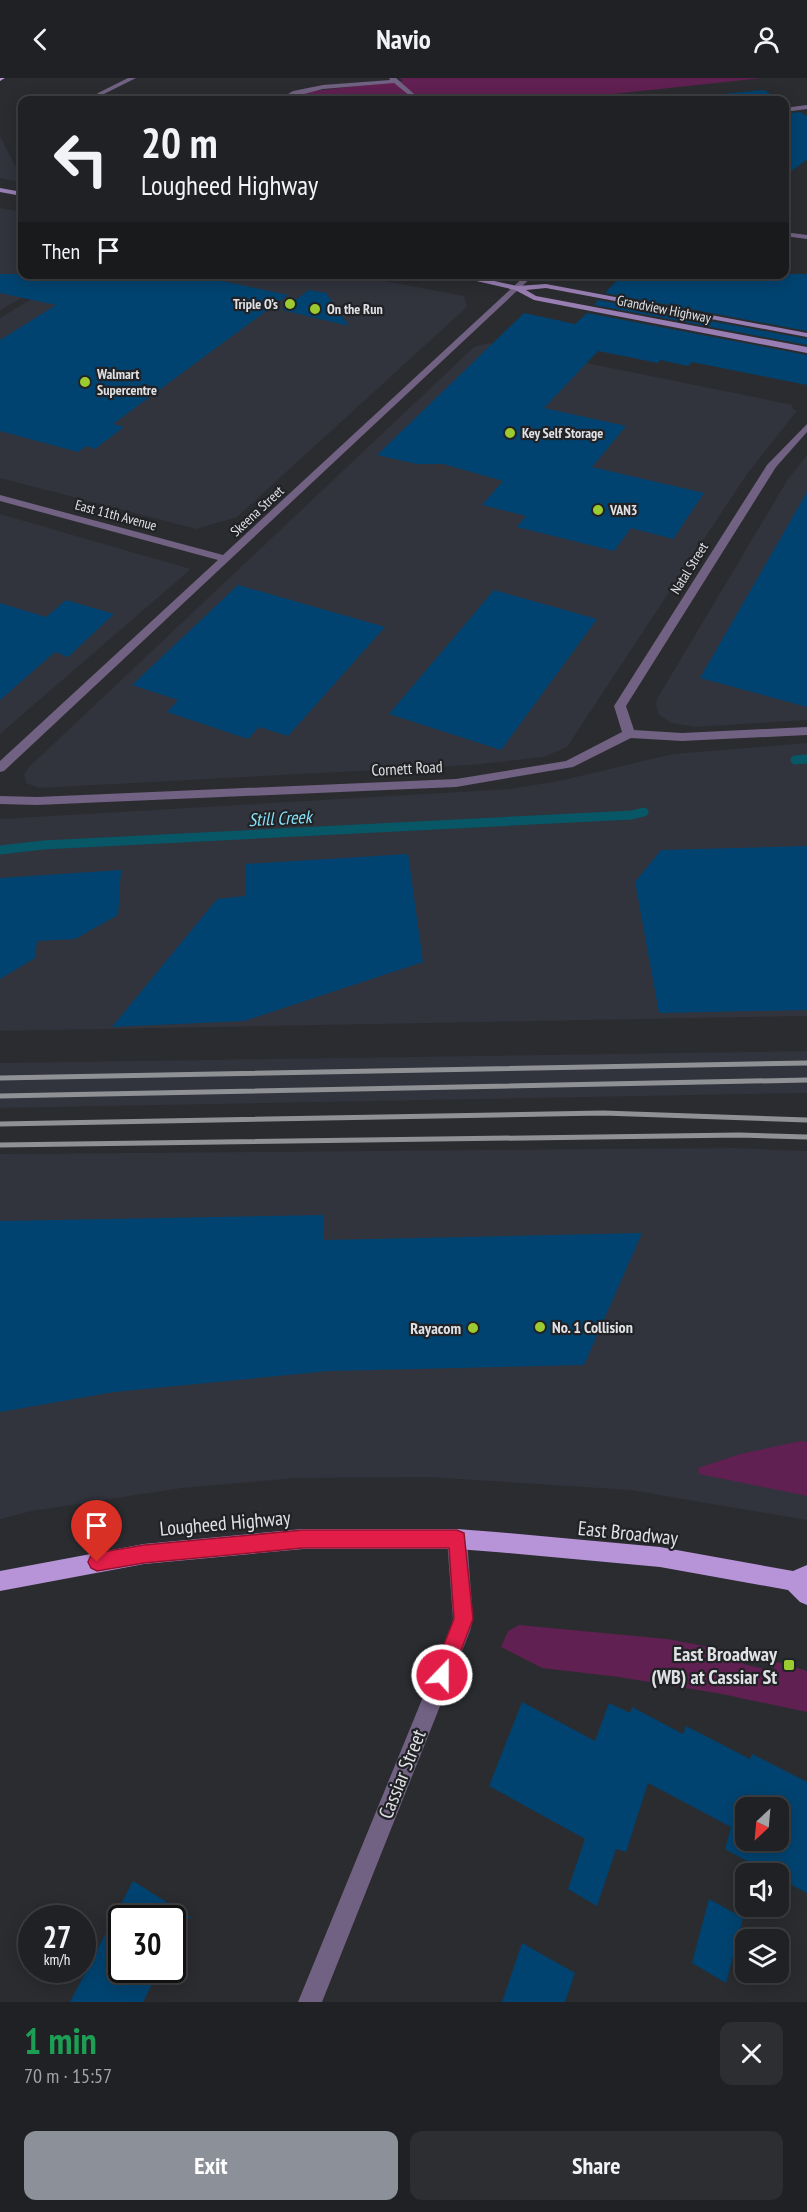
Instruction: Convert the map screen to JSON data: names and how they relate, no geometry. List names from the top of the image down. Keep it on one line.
{"streets":{"main road":["Grandview Highway","Lougheed Highway","East Broadway"],"street":["Skeena Street","East 11th Avenue","Natal Street","Cornett Road","Cassiar Street"]},"crossings":[["Grandview Highway","Skeena Street"],["Skeena Street","East 11th Avenue"],["Natal Street","Cornett Road"],["Lougheed Highway","East Broadway"],["Lougheed Highway","Cassiar Street"],["East Broadway","Cassiar Street"]],"water":["Still Creek"],"places":{"other":["Triple O’s","On the Run","Walmart Supercentre","Key Self Storage","VAN3","No. 1 Collision","Rayacom"],"transit":["East Broadway (WB) at Cassiar St"]},"north":"bottom left","page":{"header":"Navio","turn":["20 m","Lougheed Highway"],"then":"Then","speed":"27 km/h","limit":"30","heading":["1 min","70 m · 15:57"],"buttons":["Exit","Share"]}}
